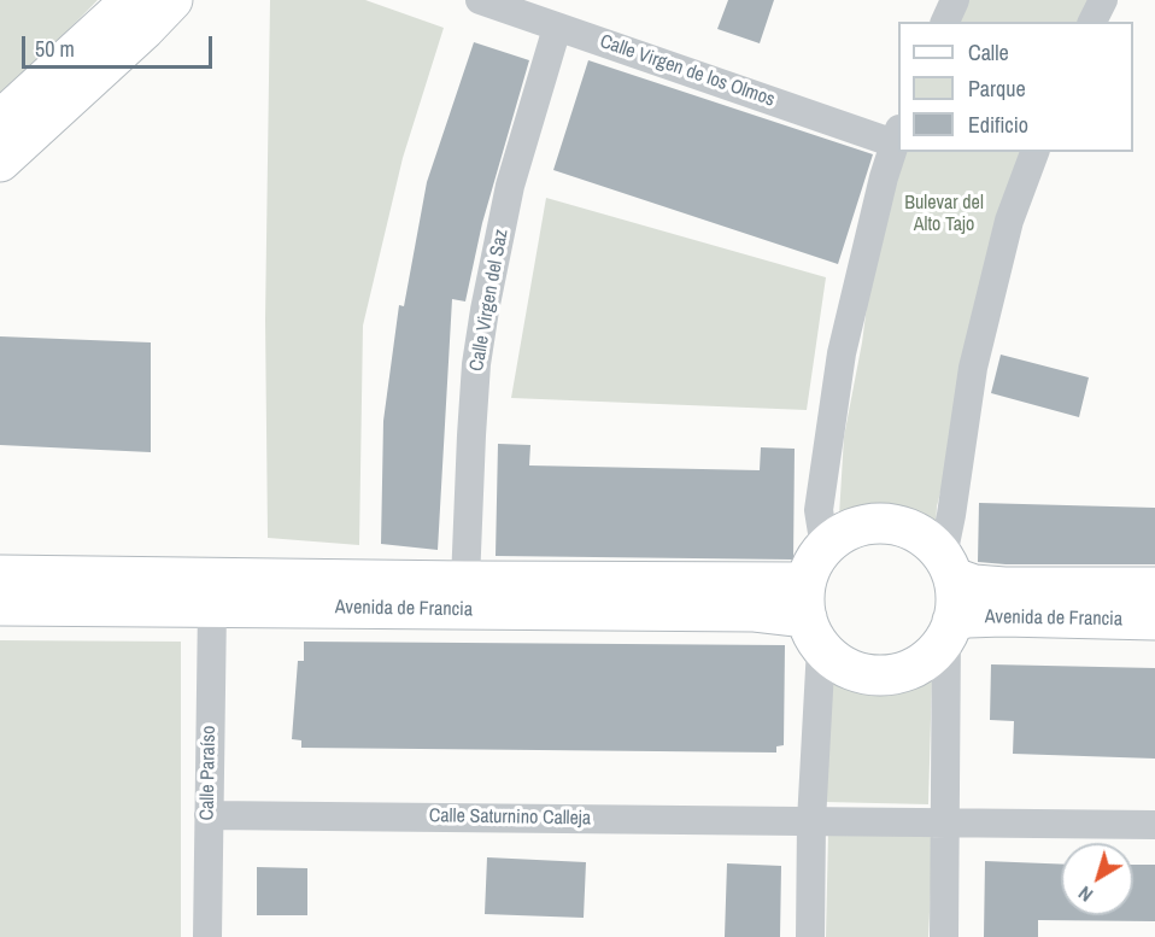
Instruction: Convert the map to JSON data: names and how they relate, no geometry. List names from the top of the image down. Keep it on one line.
{"streets":{"main road":["Avenida de Francia"],"street":["Calle Virgen de los Olmos","Calle Virgen del Saz","Calle Paraíso","Calle Saturnino Calleja"]},"crossings":[["Calle Virgen de los Olmos","Calle Virgen del Saz"],["Calle Virgen del Saz","Avenida de Francia"],["Avenida de Francia","Calle Paraíso"],["Calle Paraíso","Calle Saturnino Calleja"]],"parks":["Bulevar del Alto Tajo"],"legend":["Calle","Parque","Edificio"],"scale_bar":"50 m","north":"bottom left"}
